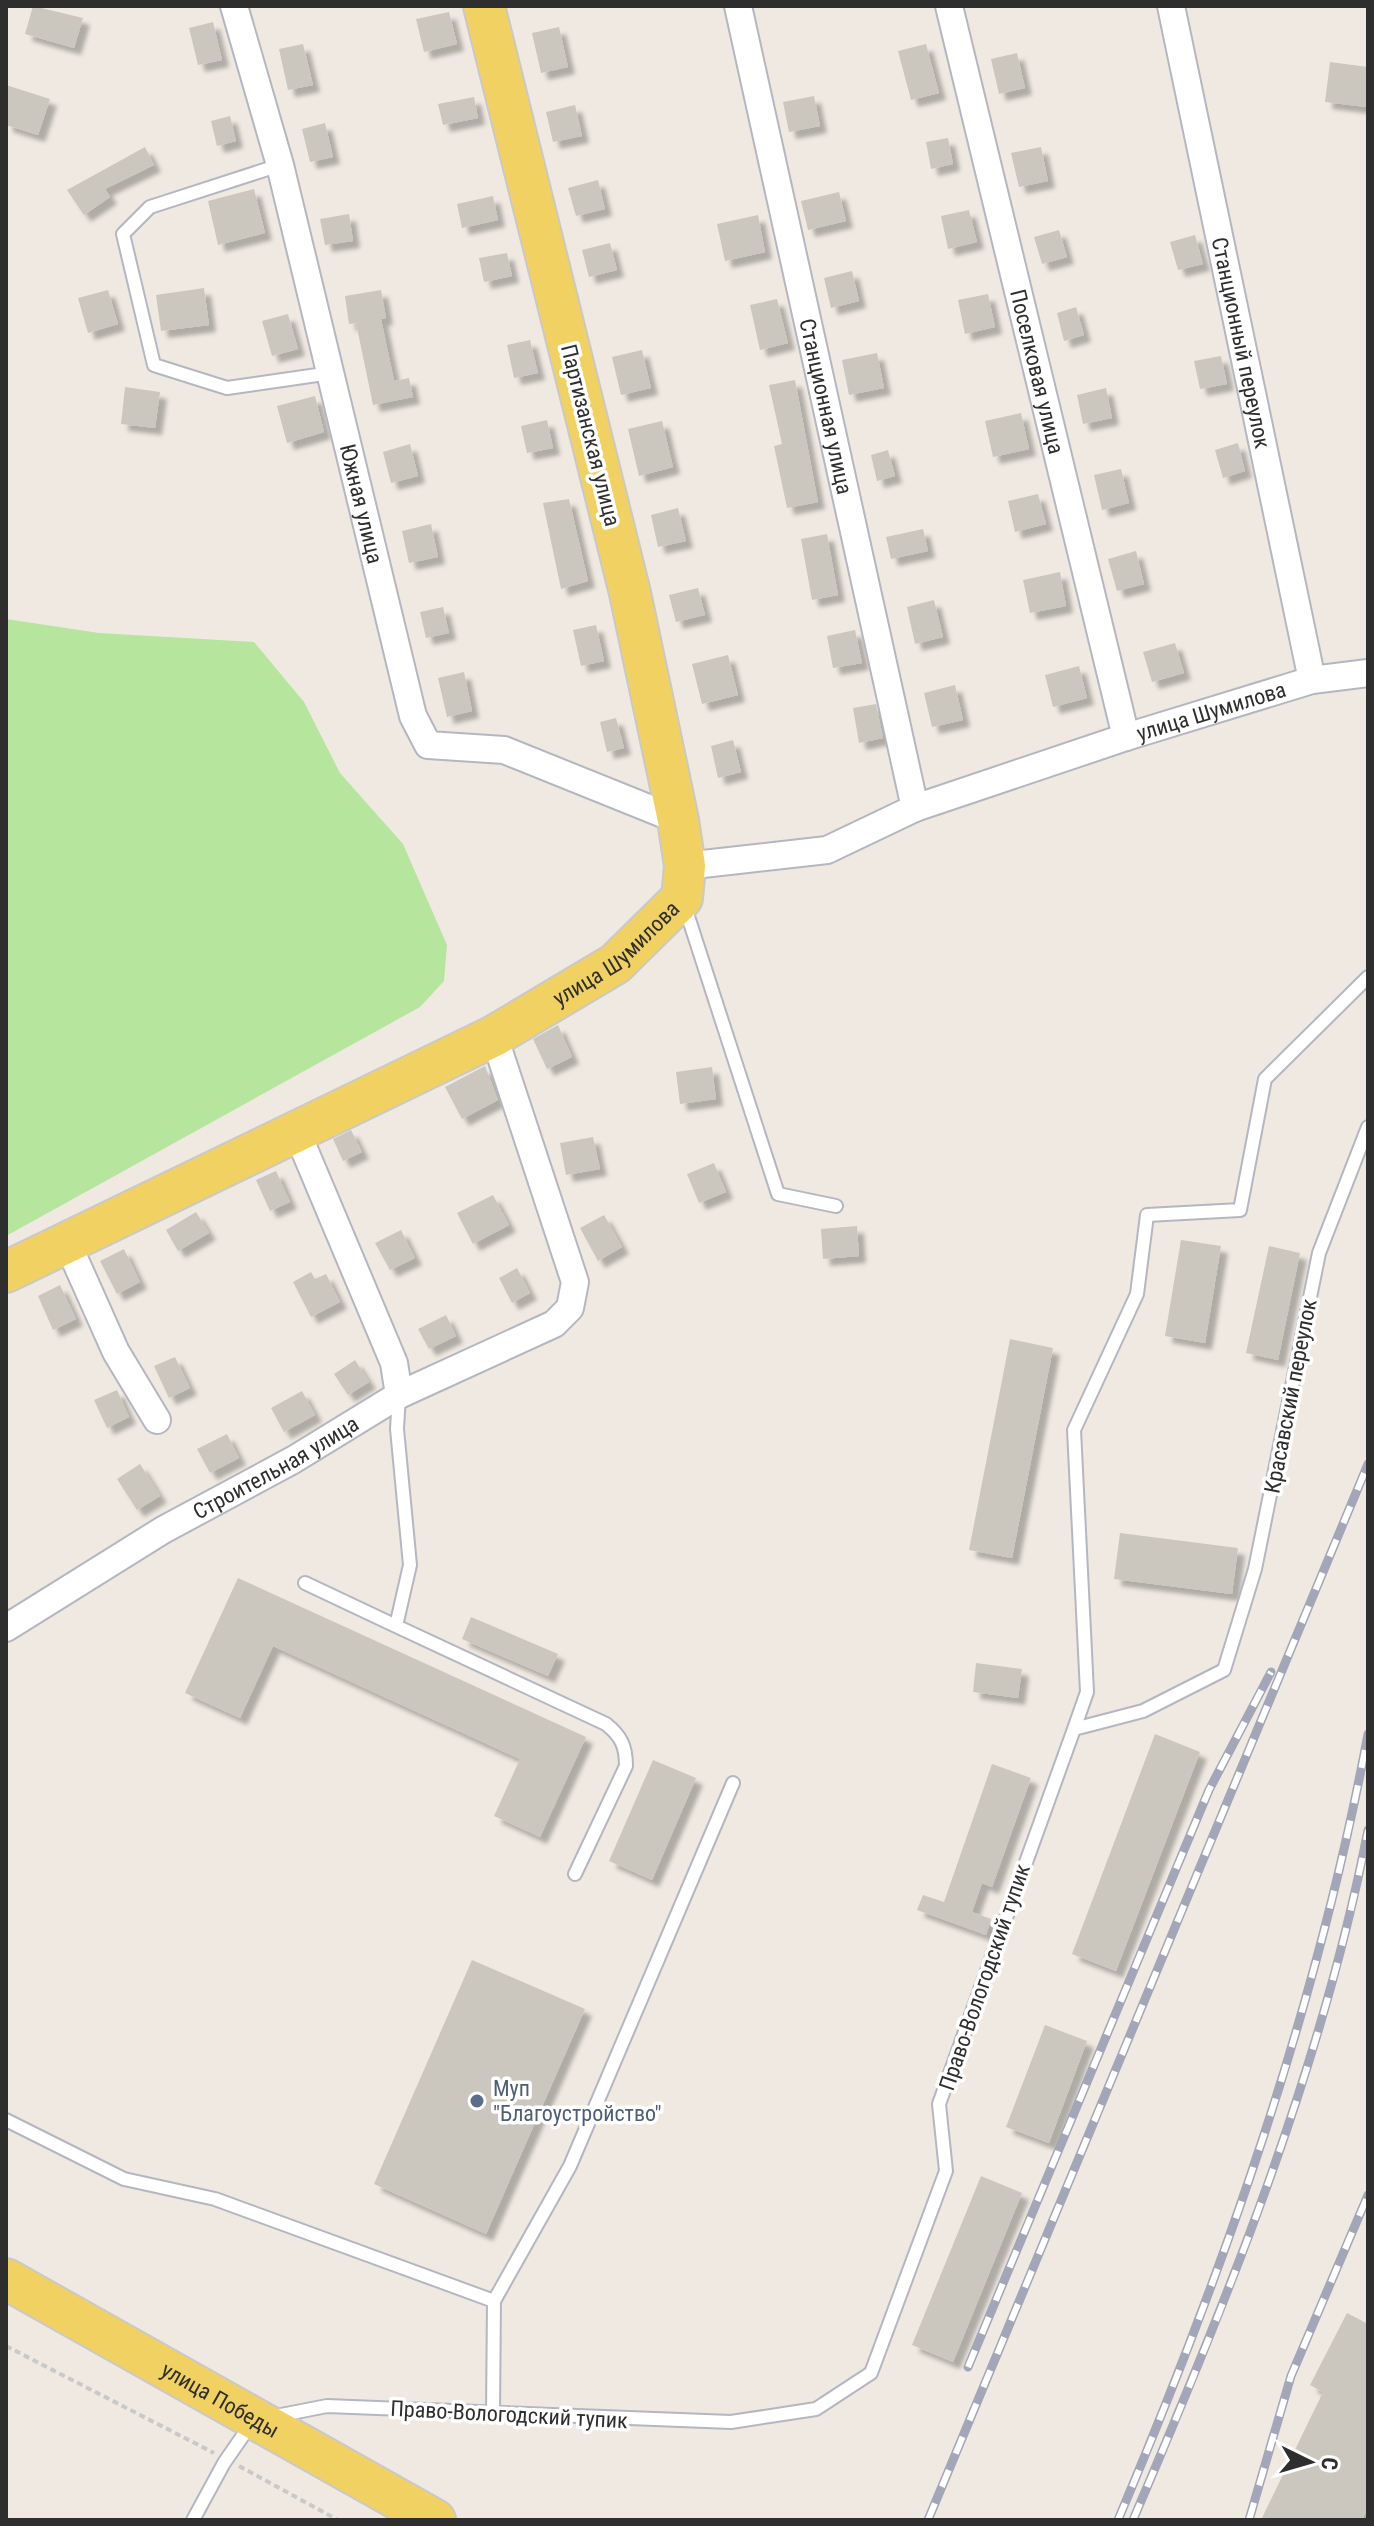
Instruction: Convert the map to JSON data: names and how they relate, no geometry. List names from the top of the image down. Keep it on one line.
{"streets":{"main road":["Партизанская улица","улица Шумилова","улица Победы"],"street":["Станционный переулок","Поселковая улица","Станционная улица","Южная улица","Строительная улица"],"lane":["Красавский переулок","Право-Вологодский тупик"]},"crossings":[["Станционный переулок","улица Шумилова"],["Поселковая улица","улица Шумилова"],["Станционная улица","улица Шумилова"],["Партизанская улица","Южная улица"],["Партизанская улица","улица Шумилова"],["улица Шумилова","Строительная улица"],["Красавский переулок","Право-Вологодский тупик"],["Право-Вологодский тупик","улица Победы"]],"places":["Муп \"Благоустройство\""],"north":"right"}
